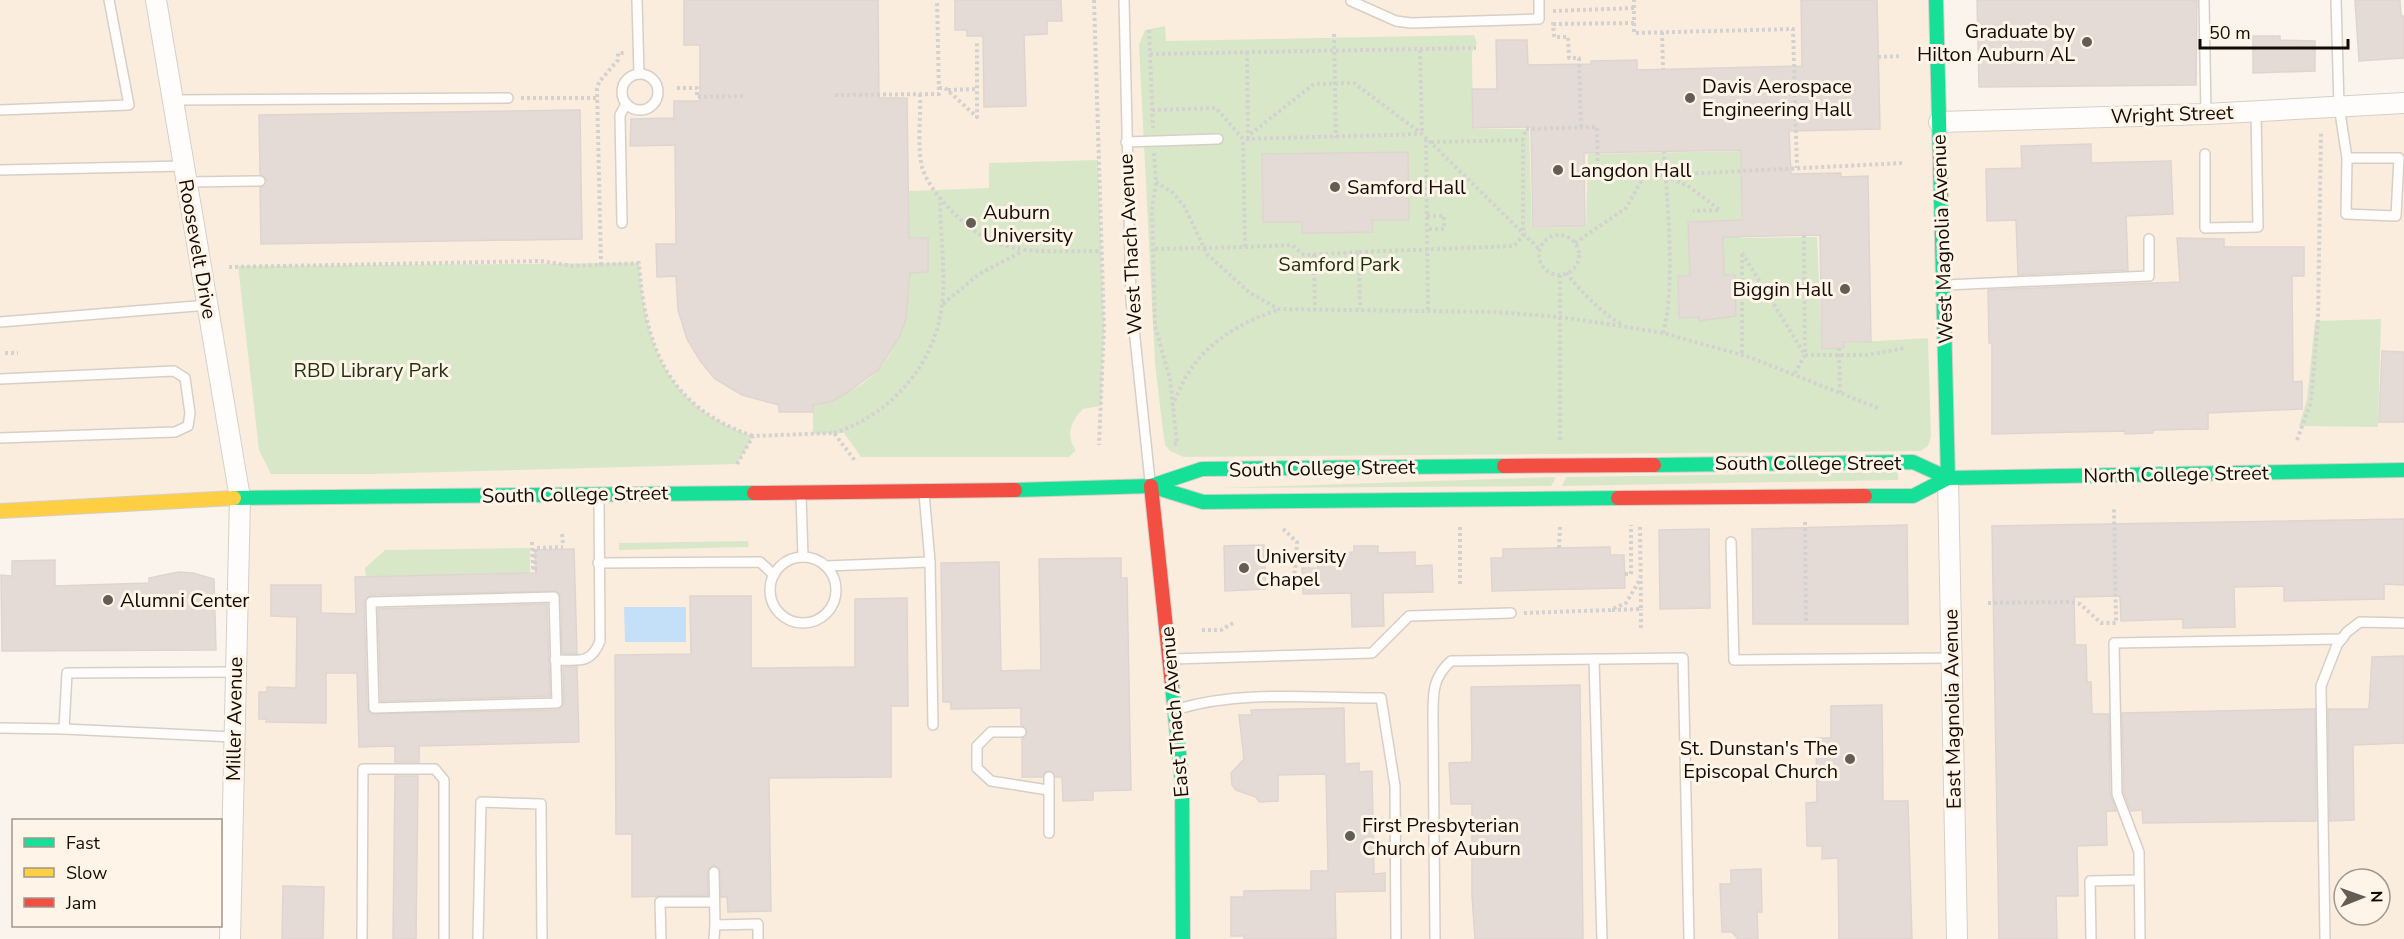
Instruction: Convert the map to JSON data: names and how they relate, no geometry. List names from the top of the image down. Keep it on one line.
{"streets":{"main road":["West Magnolia Avenue","South College Street","North College Street","East Thach Avenue"],"street":["Wright Street","Roosevelt Drive","East Magnolia Avenue","Miller Avenue"],"lane":["West Thach Avenue"]},"crossings":[["Wright Street","West Magnolia Avenue"],["West Magnolia Avenue","South College Street"],["West Magnolia Avenue","North College Street"],["West Magnolia Avenue","East Magnolia Avenue"],["West Thach Avenue","South College Street"],["West Thach Avenue","East Thach Avenue"],["Roosevelt Drive","South College Street"],["Roosevelt Drive","Miller Avenue"],["South College Street","North College Street"],["South College Street","East Magnolia Avenue"],["South College Street","East Thach Avenue"],["South College Street","Miller Avenue"],["North College Street","East Magnolia Avenue"]],"parks":["Samford Park","RBD Library Park"],"places":["Graduate by Hilton Auburn AL","Davis Aerospace Engineering Hall","Langdon Hall","Samford Hall","Auburn University","Biggin Hall","University Chapel","Alumni Center","St. Dunstan's The Episcopal Church","First Presbyterian Church of Auburn"],"legend":["Fast","Slow","Jam"],"scale_bar":"50 m","north":"right"}
